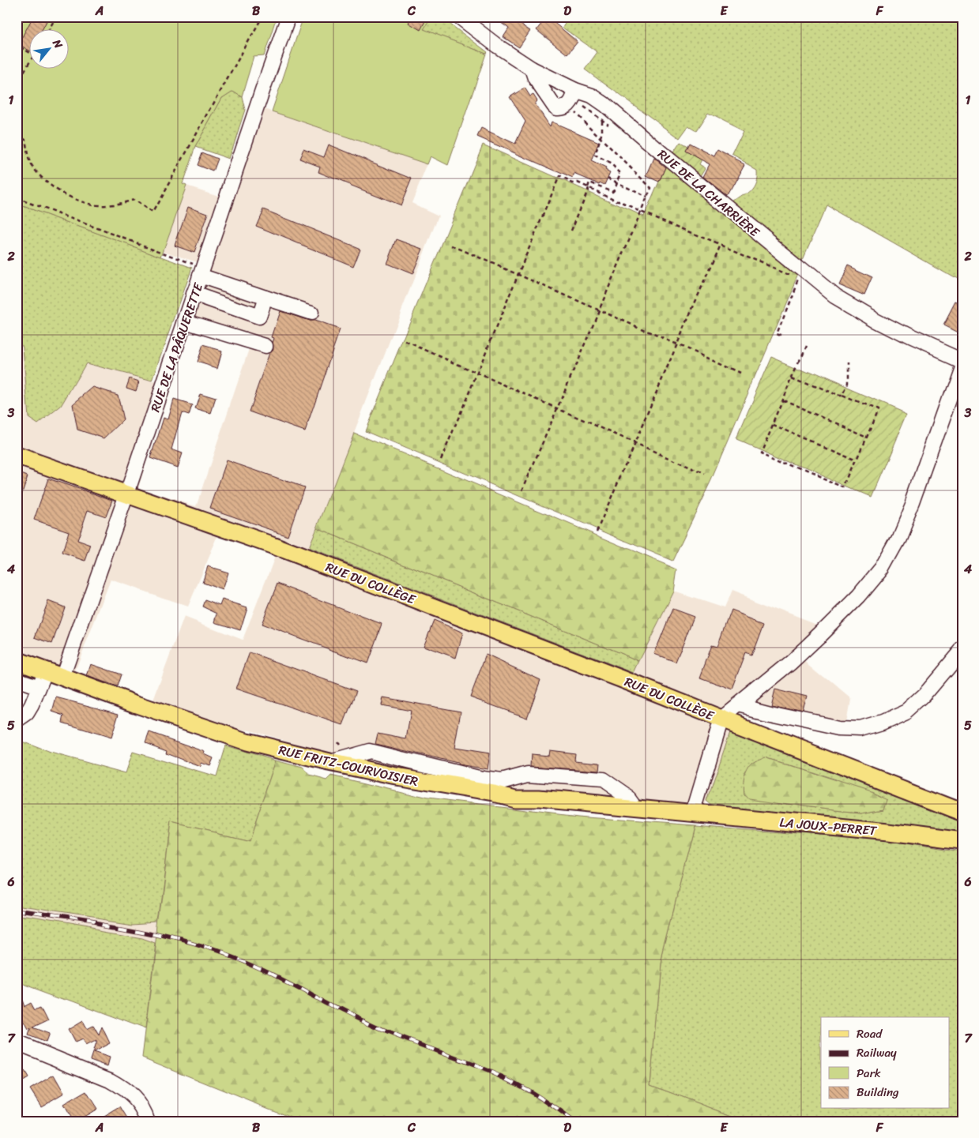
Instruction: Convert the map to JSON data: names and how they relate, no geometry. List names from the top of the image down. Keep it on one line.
{"streets":{"main road":["RUE DU COLLÈGE","RUE FRITZ-COURVOISIER","LA JOUX-PERRET"],"street":["RUE DE LA CHARRIÈRE","RUE DE LA PÂQUERETTE"]},"crossings":[["RUE DE LA PÂQUERETTE","RUE DU COLLÈGE"],["RUE DE LA PÂQUERETTE","RUE FRITZ-COURVOISIER"],["RUE FRITZ-COURVOISIER","LA JOUX-PERRET"]],"legend":["Road","Railway","Park","Building"],"north":"top right","grid":{"columns":["A","B","C","D","E","F"],"rows":["1","2","3","4","5","6","7"]}}
